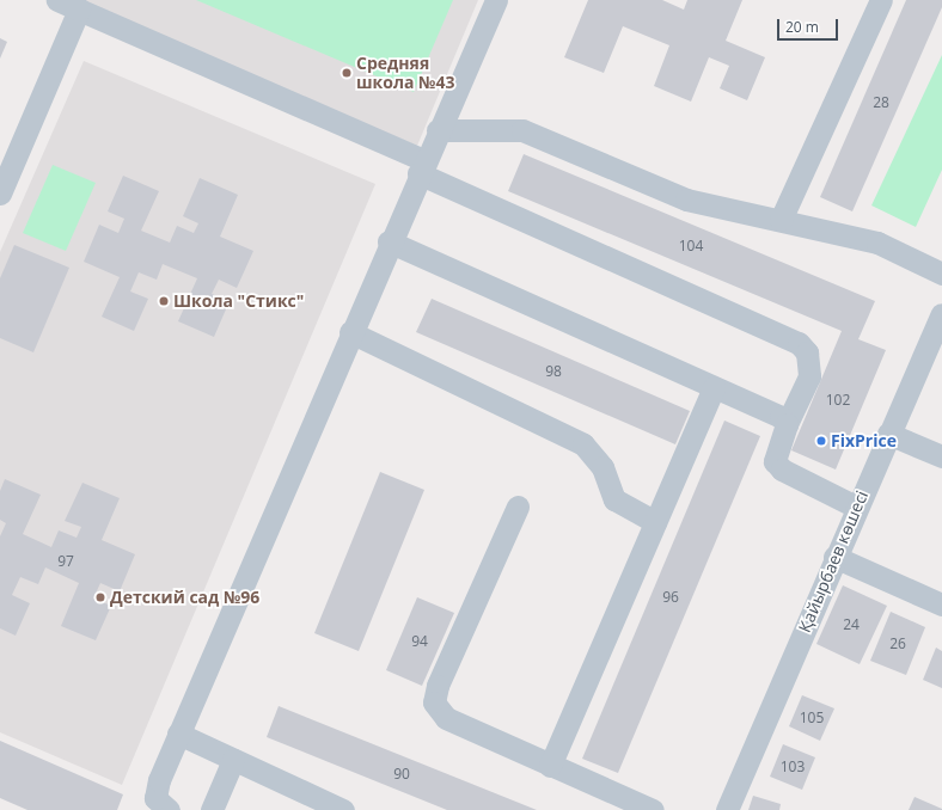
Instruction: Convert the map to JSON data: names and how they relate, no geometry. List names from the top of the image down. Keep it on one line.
{"streets":{"street":["Қайырбаев көшесі"]},"places":["Средняя школа №43","Школа \"Стикс\"","FixPrice","Детский сад №96"],"house_numbers":["28","104","98","102","97","96","24","94","26","105","103","90"],"scale_bar":"20 m"}
